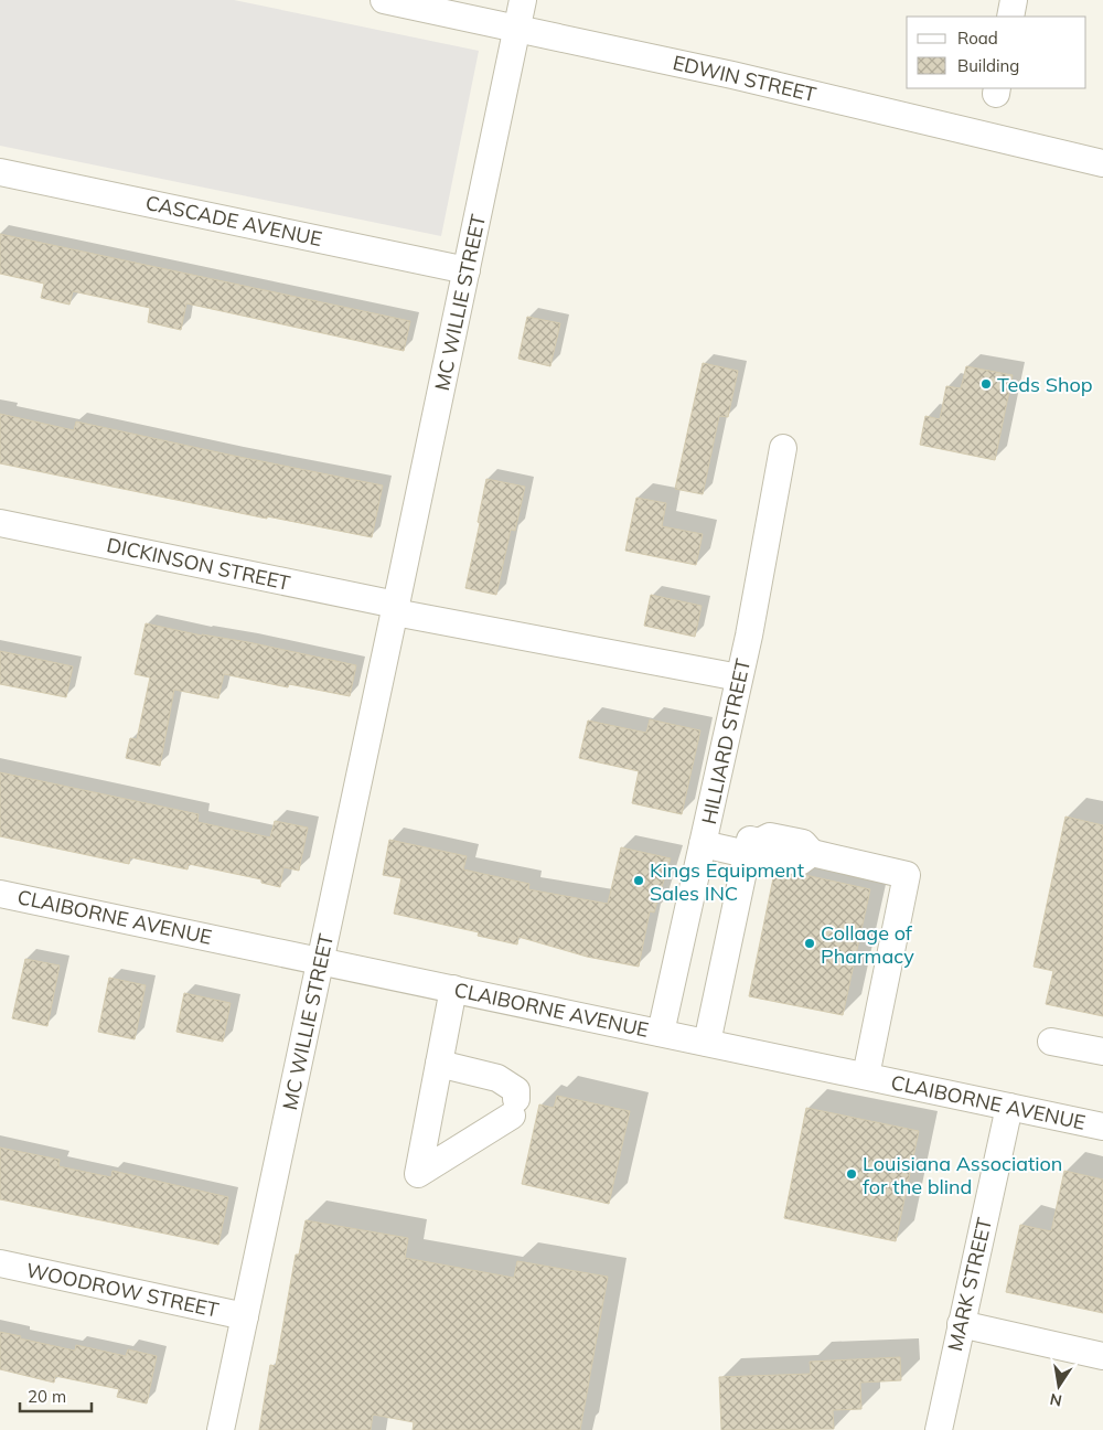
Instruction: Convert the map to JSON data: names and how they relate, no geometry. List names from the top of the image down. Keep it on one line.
{"streets":{"street":["EDWIN STREET","CASCADE AVENUE","MC WILLIE STREET","DICKINSON STREET","HILLIARD STREET","CLAIBORNE AVENUE","MARK STREET","WOODROW STREET"]},"crossings":[["EDWIN STREET","MC WILLIE STREET"],["CASCADE AVENUE","MC WILLIE STREET"],["MC WILLIE STREET","DICKINSON STREET"],["MC WILLIE STREET","CLAIBORNE AVENUE"],["MC WILLIE STREET","WOODROW STREET"],["DICKINSON STREET","HILLIARD STREET"],["HILLIARD STREET","CLAIBORNE AVENUE"],["CLAIBORNE AVENUE","MARK STREET"]],"places":["Teds Shop","Kings Equipment Sales INC","Collage of Pharmacy","Louisiana Association for the blind"],"legend":["Road","Building"],"scale_bar":"20 m","north":"bottom"}
